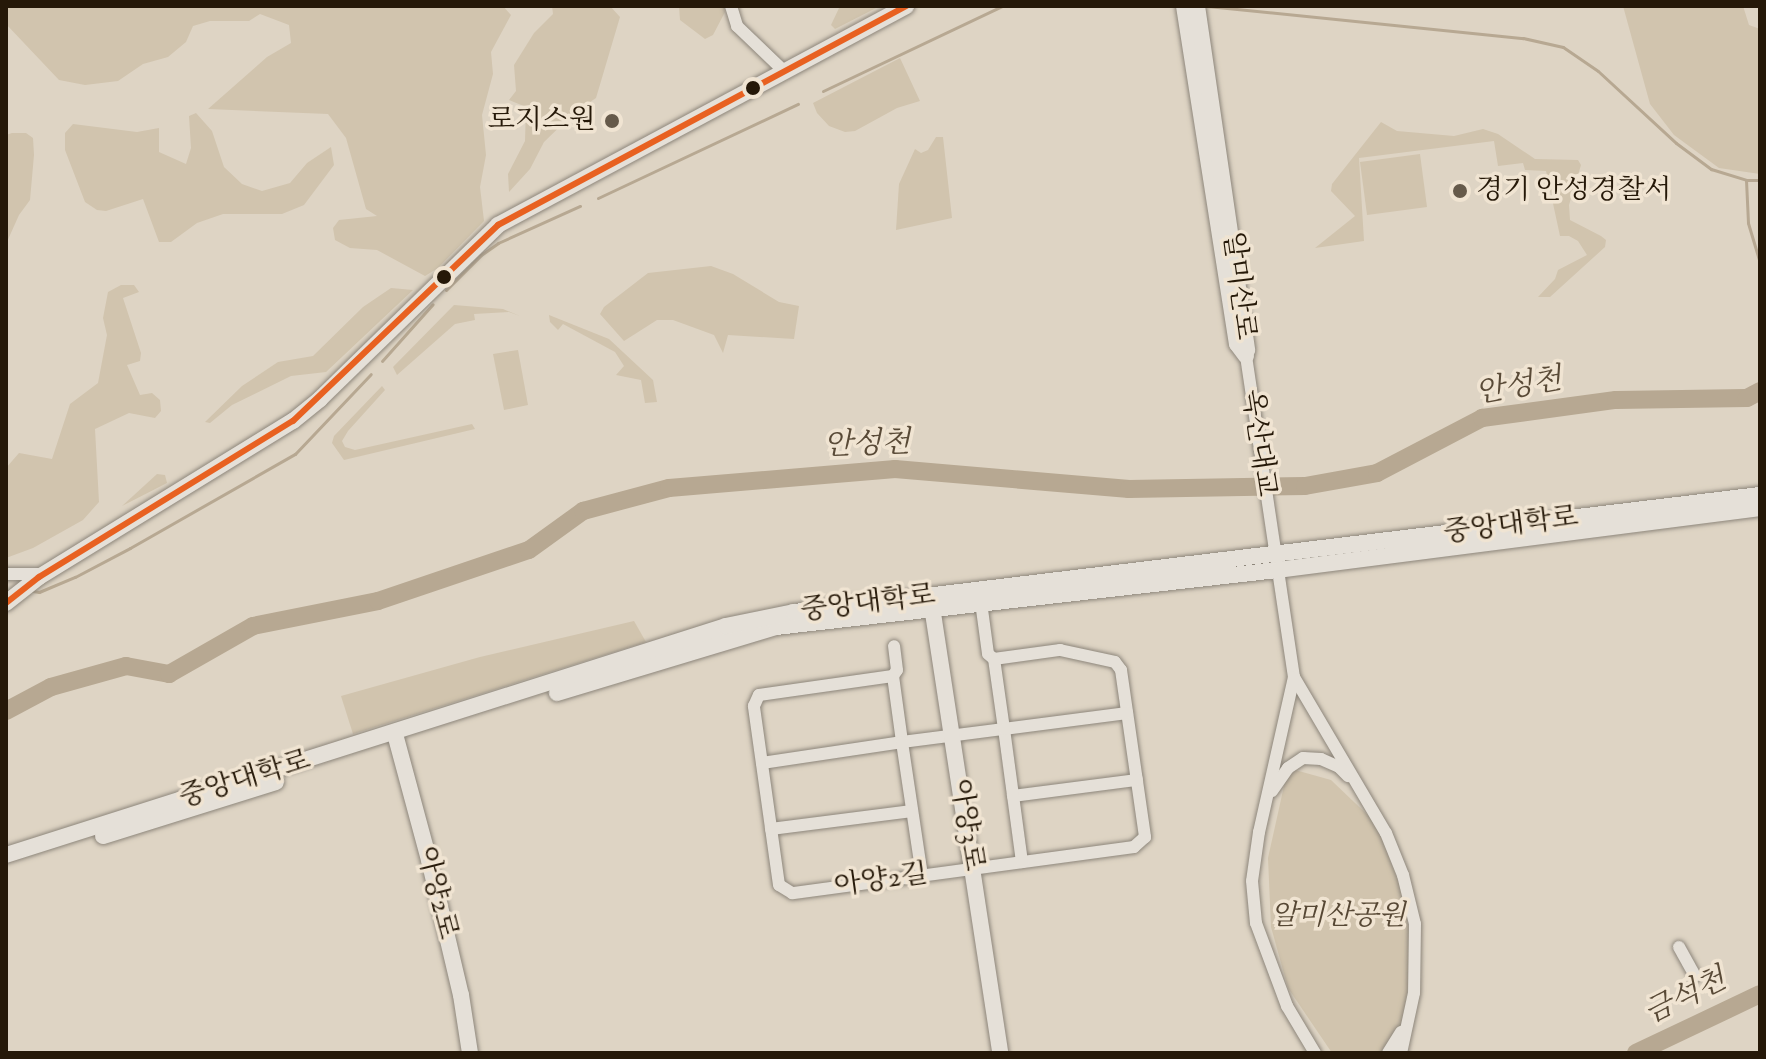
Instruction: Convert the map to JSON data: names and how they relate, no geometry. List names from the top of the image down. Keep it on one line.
{"streets":{"street":["알미산로","옥산대교","중앙대학로","아양3로","아양2길","아양2로"]},"crossings":[["알미산로","옥산대교"],["옥산대교","중앙대학로"],["중앙대학로","아양3로"],["중앙대학로","아양2로"],["아양3로","아양2길"]],"water":["안성천","금석천"],"parks":["알미산공원"],"places":["로지스원","경기 안성경찰서"]}
